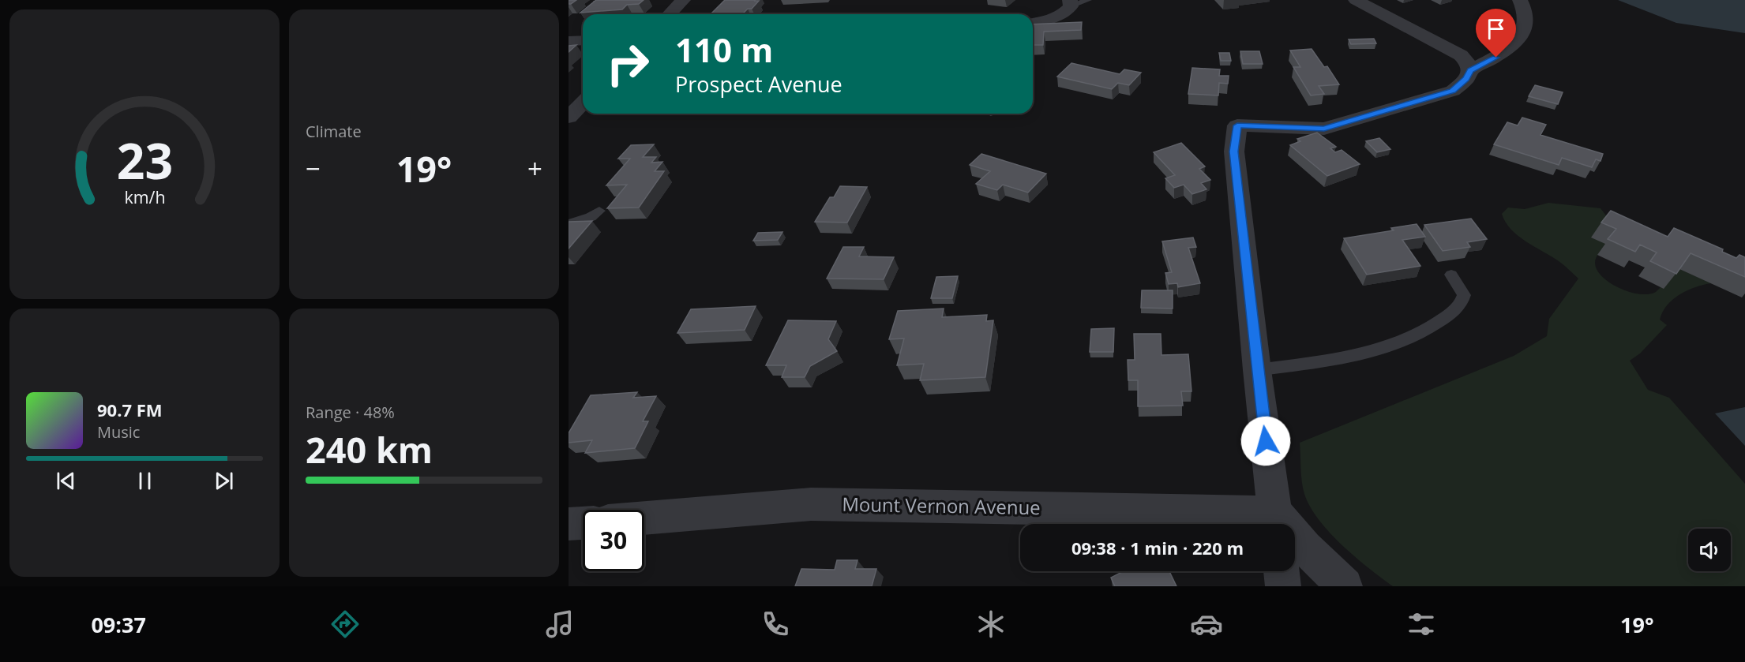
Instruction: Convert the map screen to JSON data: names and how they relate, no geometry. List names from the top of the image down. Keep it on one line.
{"streets":{"street":["Mount Vernon Avenue"]},"page":{"tile":["Climate",["Range · 48%","240 km"]],"turn":["110 m","Prospect Avenue"],"heat":["−","19°","+"],"song":["90.7 FM","Music"],"limit":"30","trip":"09:38 · 1 min · 220 m","tabs":["09:37","19°"],"gauge":["23","km/h"]}}
